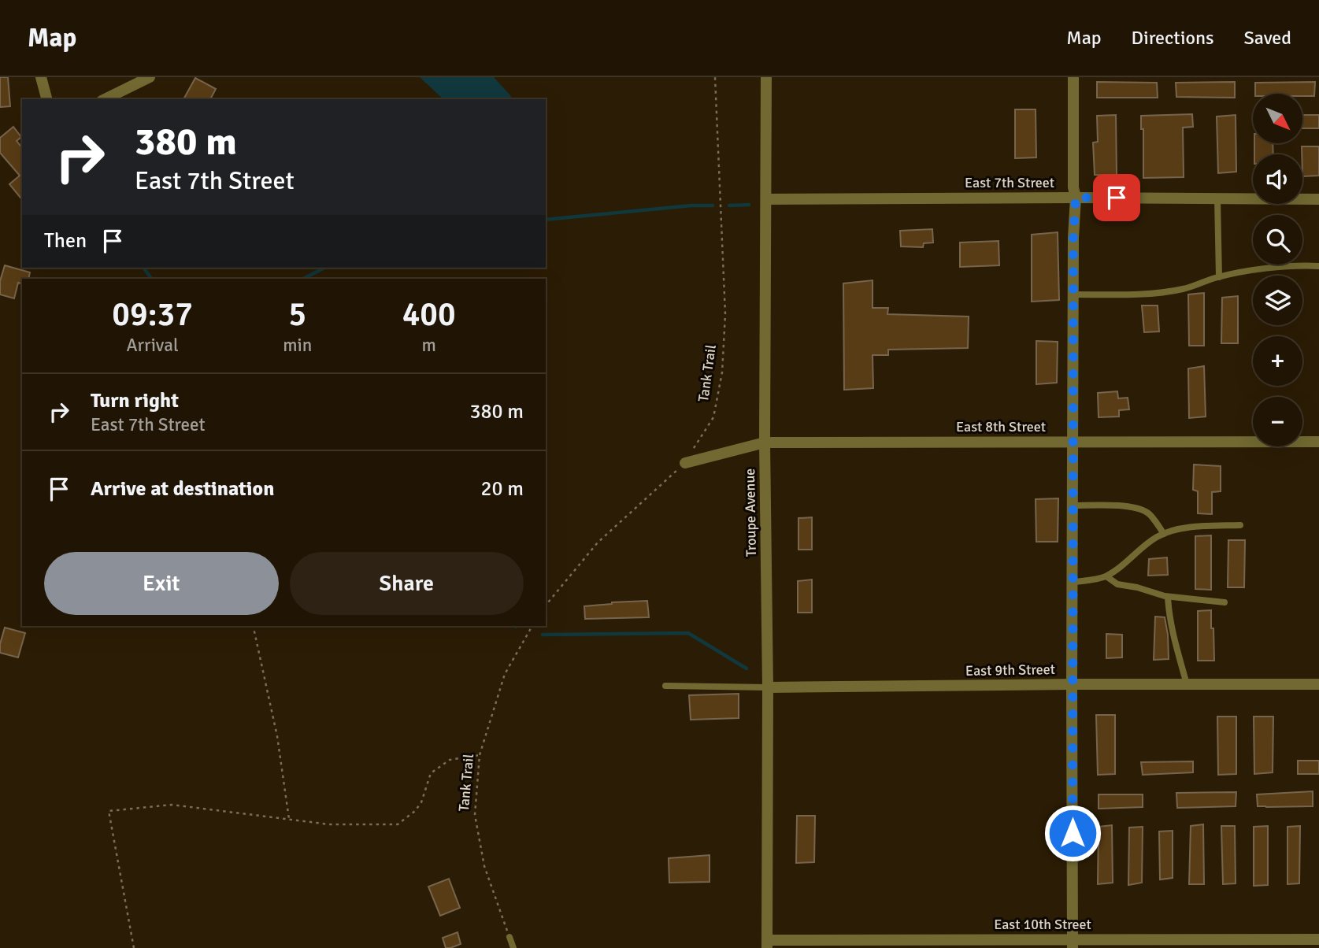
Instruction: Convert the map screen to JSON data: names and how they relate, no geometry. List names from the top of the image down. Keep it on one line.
{"streets":{"street":["East 7th Street","East 8th Street","Troupe Avenue","East 9th Street","East 10th Street"],"path":["Tank Trail"]},"crossings":[["East 7th Street","Troupe Avenue"],["Tank Trail","East 8th Street"],["East 8th Street","Troupe Avenue"],["Troupe Avenue","East 9th Street"],["Troupe Avenue","East 10th Street"]],"north":"bottom right","page":{"header":"Map","nav":["Map","Directions","Saved"],"map_buttons":["+","−"],"turn":["380 m","East 7th Street"],"then":"Then","eta":["09:37","Arrival","5","min","400","m"],"list":[{"name":"Turn right","note":"East 7th Street","value":"380 m"},{"name":"Arrive at destination","value":"20 m"}],"buttons":["Exit","Share"]}}
